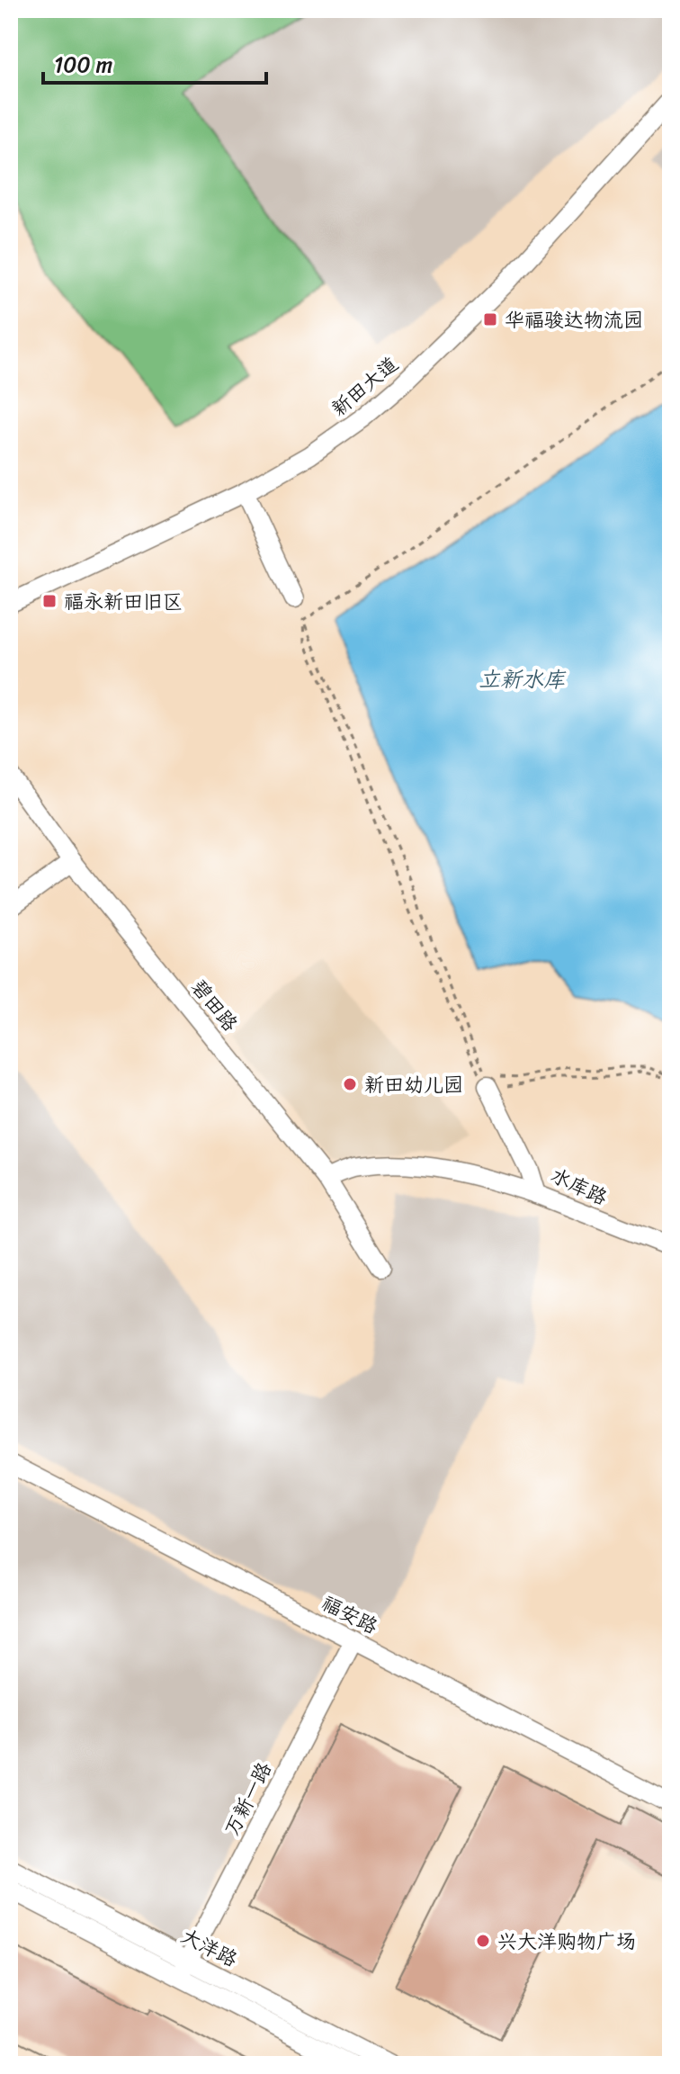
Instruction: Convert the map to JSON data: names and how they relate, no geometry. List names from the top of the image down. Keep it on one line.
{"streets":{"street":["新田大道","碧田路","水库路","福安路","万新一路","大洋路"]},"crossings":[["福安路","万新一路"],["万新一路","大洋路"]],"water":["立新水库"],"places":{"transit":["华福骏达物流园","福永新田旧区"],"other":["新田幼儿园","兴大洋购物广场"]},"scale_bar":"100 m"}
